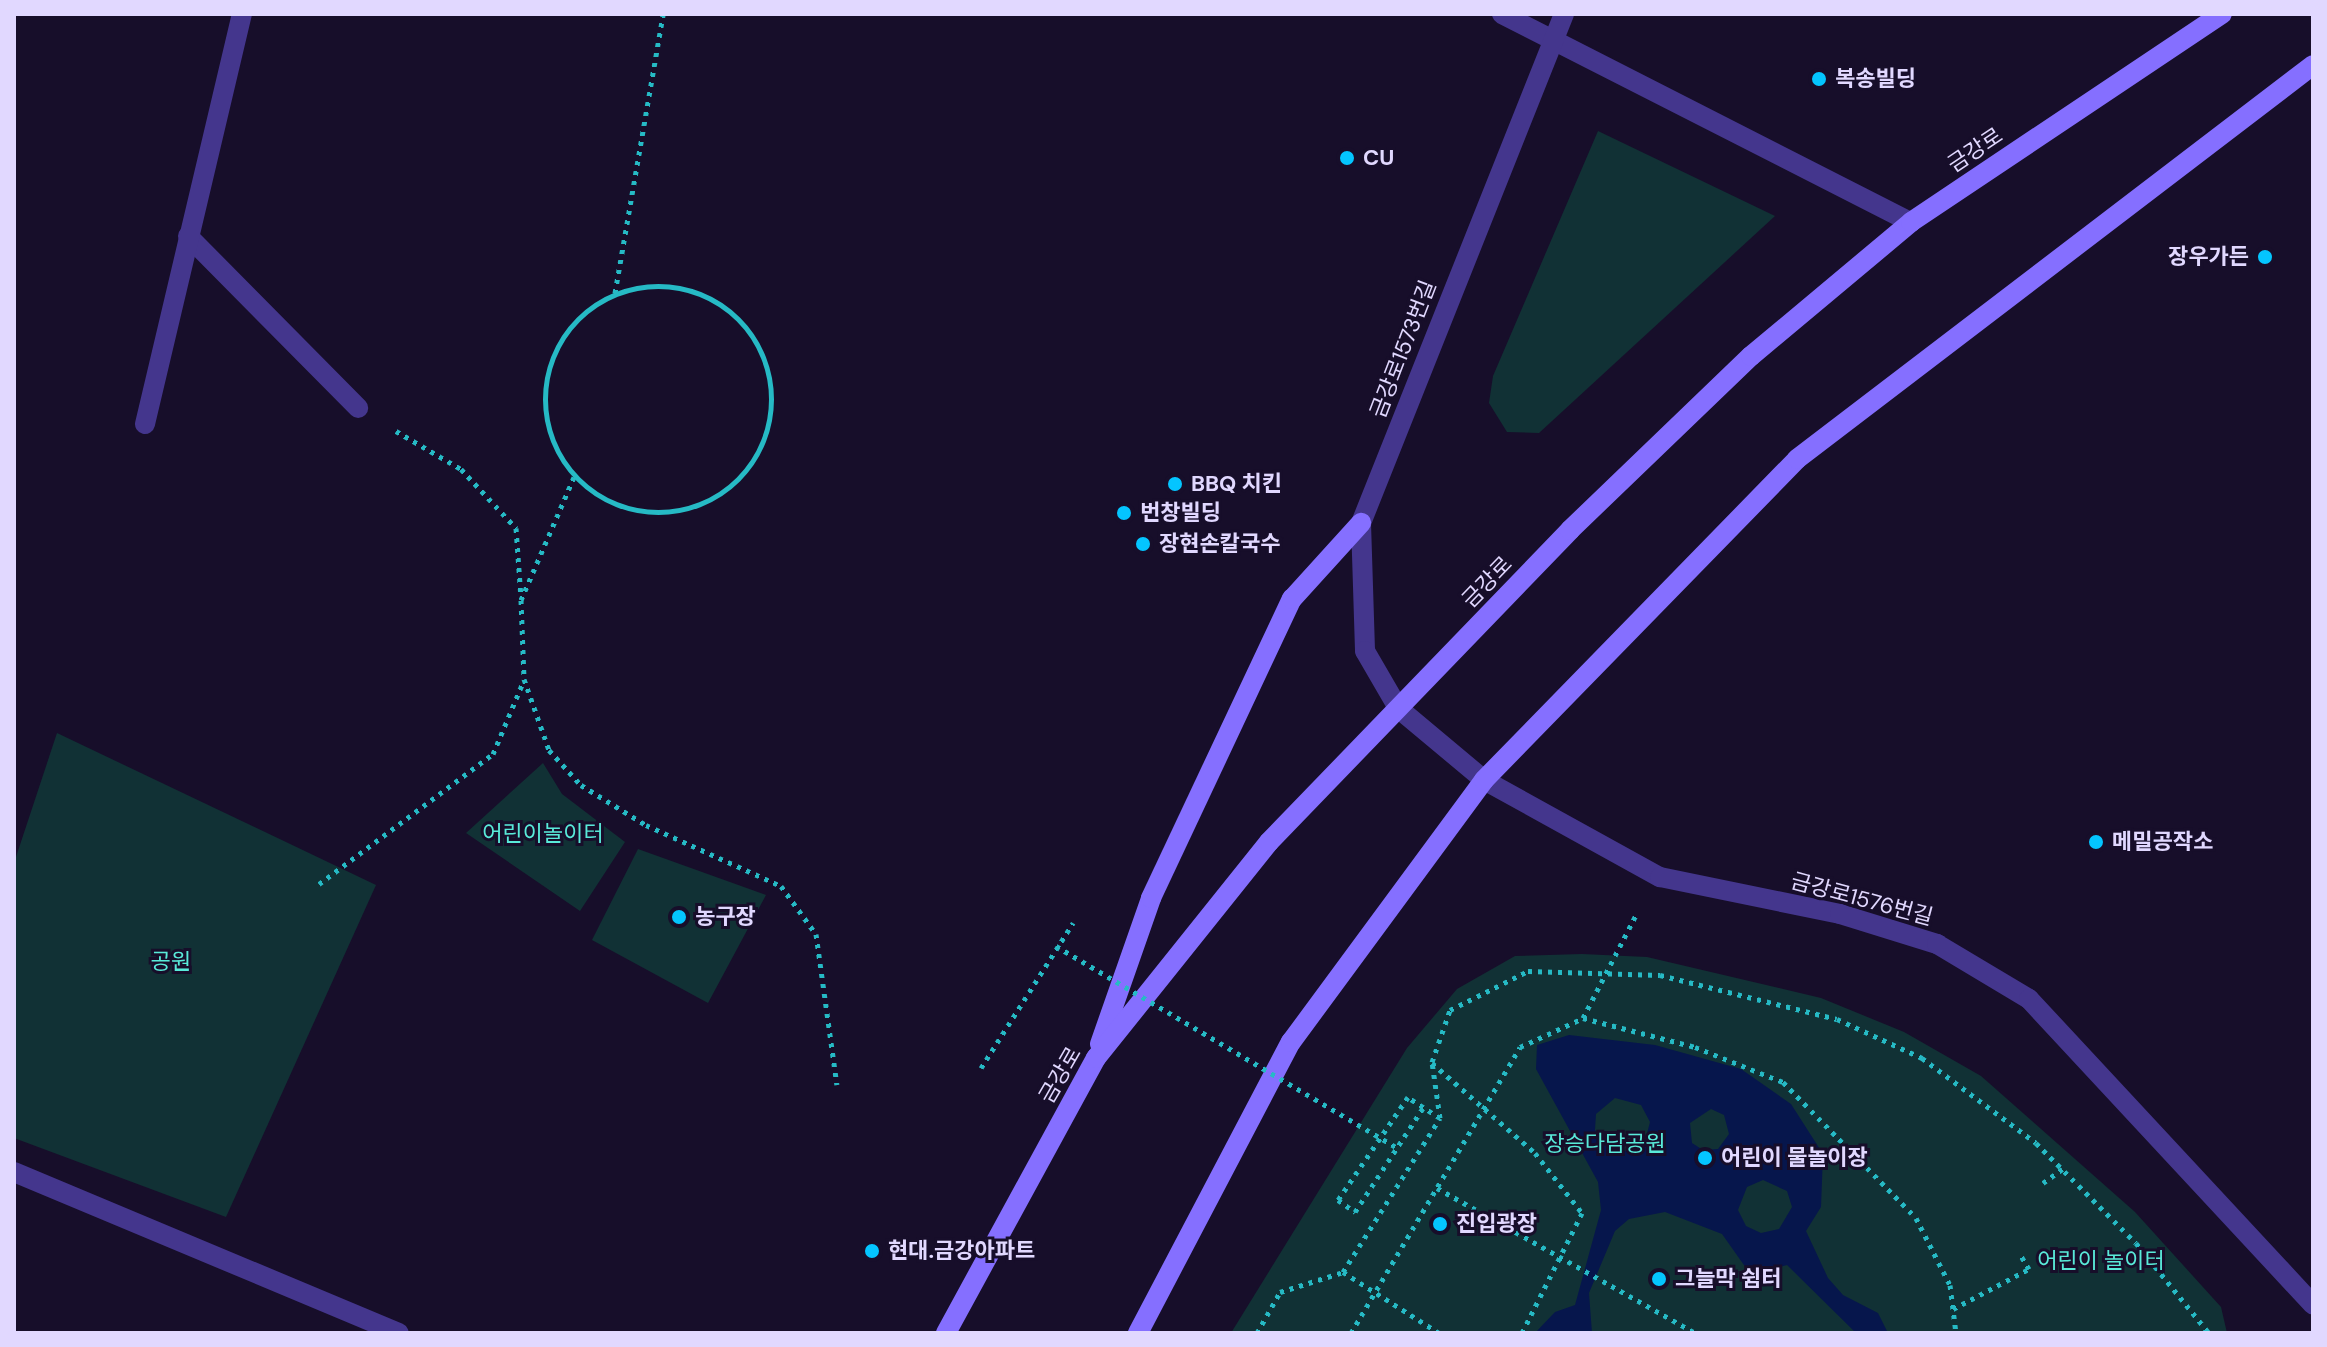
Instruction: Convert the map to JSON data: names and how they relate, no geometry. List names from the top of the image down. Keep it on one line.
{"streets":{"main road":["금강로"],"street":["금강로1573번길","금강로1576번길"]},"crossings":[["금강로","금강로1573번길"],["금강로","금강로1576번길"],["금강로1573번길","금강로1576번길"]],"parks":["어린이놀이터","공원","장승다담공원","어린이 놀이터"],"places":["복송빌딩","CU","장우가든","BBQ 치킨","번창빌딩","장현손칼국수","메밀공작소","농구장","어린이 물놀이장","진입광장","현대.금강아파트","그늘막 쉼터"]}
